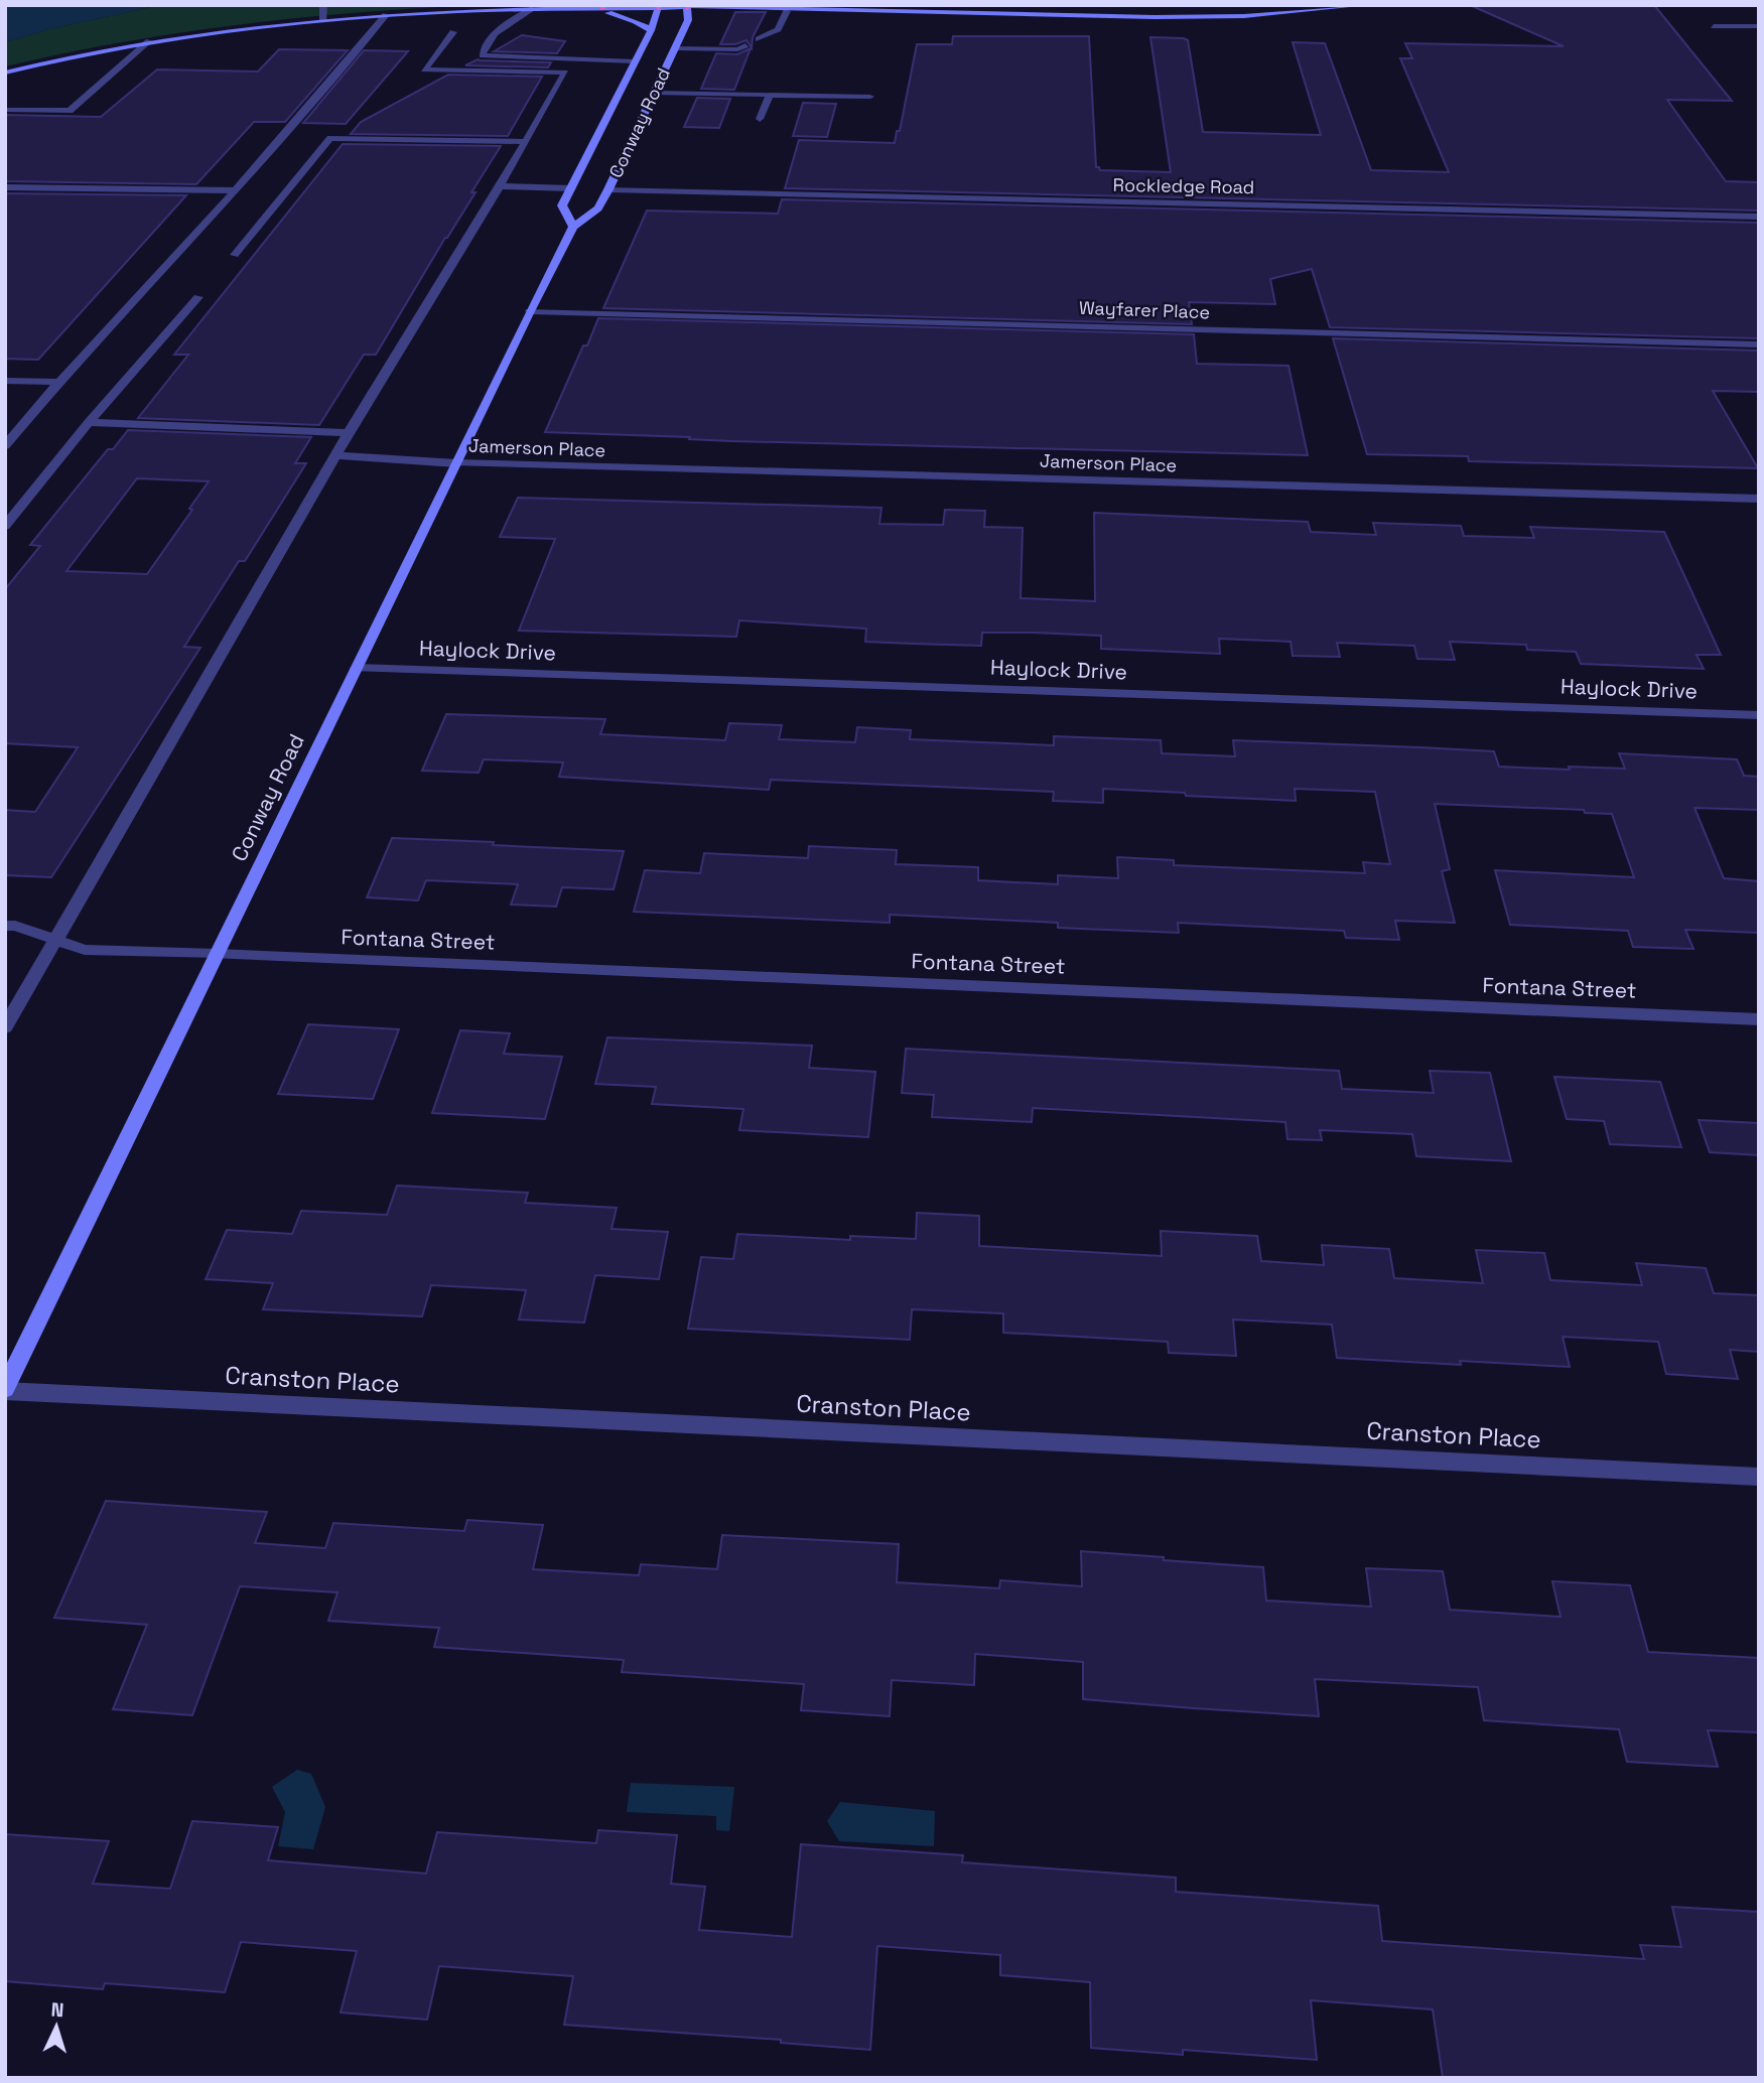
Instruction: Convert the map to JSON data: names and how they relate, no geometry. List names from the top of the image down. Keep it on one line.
{"streets":{"main road":["Conway Road"],"street":["Rockledge Road","Wayfarer Place","Jamerson Place","Haylock Drive","Fontana Street","Cranston Place"]},"crossings":[["Conway Road","Rockledge Road"],["Conway Road","Wayfarer Place"],["Conway Road","Jamerson Place"],["Conway Road","Haylock Drive"],["Conway Road","Fontana Street"],["Conway Road","Cranston Place"]],"north":"top"}
